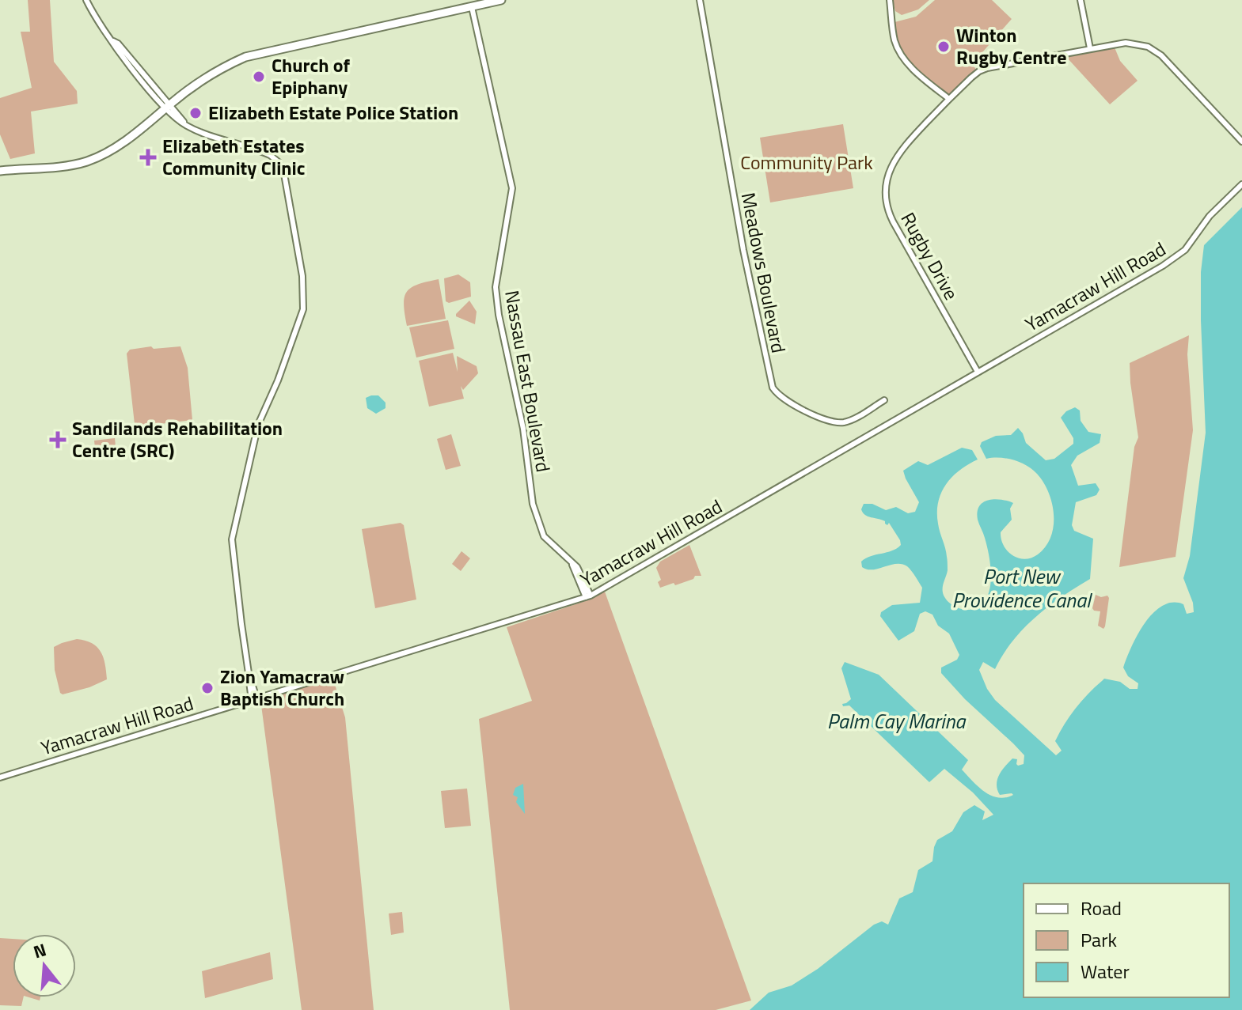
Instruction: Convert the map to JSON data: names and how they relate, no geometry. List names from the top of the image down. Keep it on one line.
{"streets":{"street":["Rugby Drive","Meadows Boulevard","Yamacraw Hill Road","Nassau East Boulevard"]},"crossings":[["Rugby Drive","Yamacraw Hill Road"],["Yamacraw Hill Road","Nassau East Boulevard"]],"water":["Port New Providence Canal","Palm Cay Marina"],"parks":["Community Park"],"places":{"other":["Winton Rugby Centre","Church of Epiphany","Elizabeth Estate Police Station","Zion Yamacraw Baptish Church"],"health":["Elizabeth Estates Community Clinic","Sandilands Rehabilitation Centre (SRC)"]},"legend":["Road","Park","Water"],"north":"top"}
